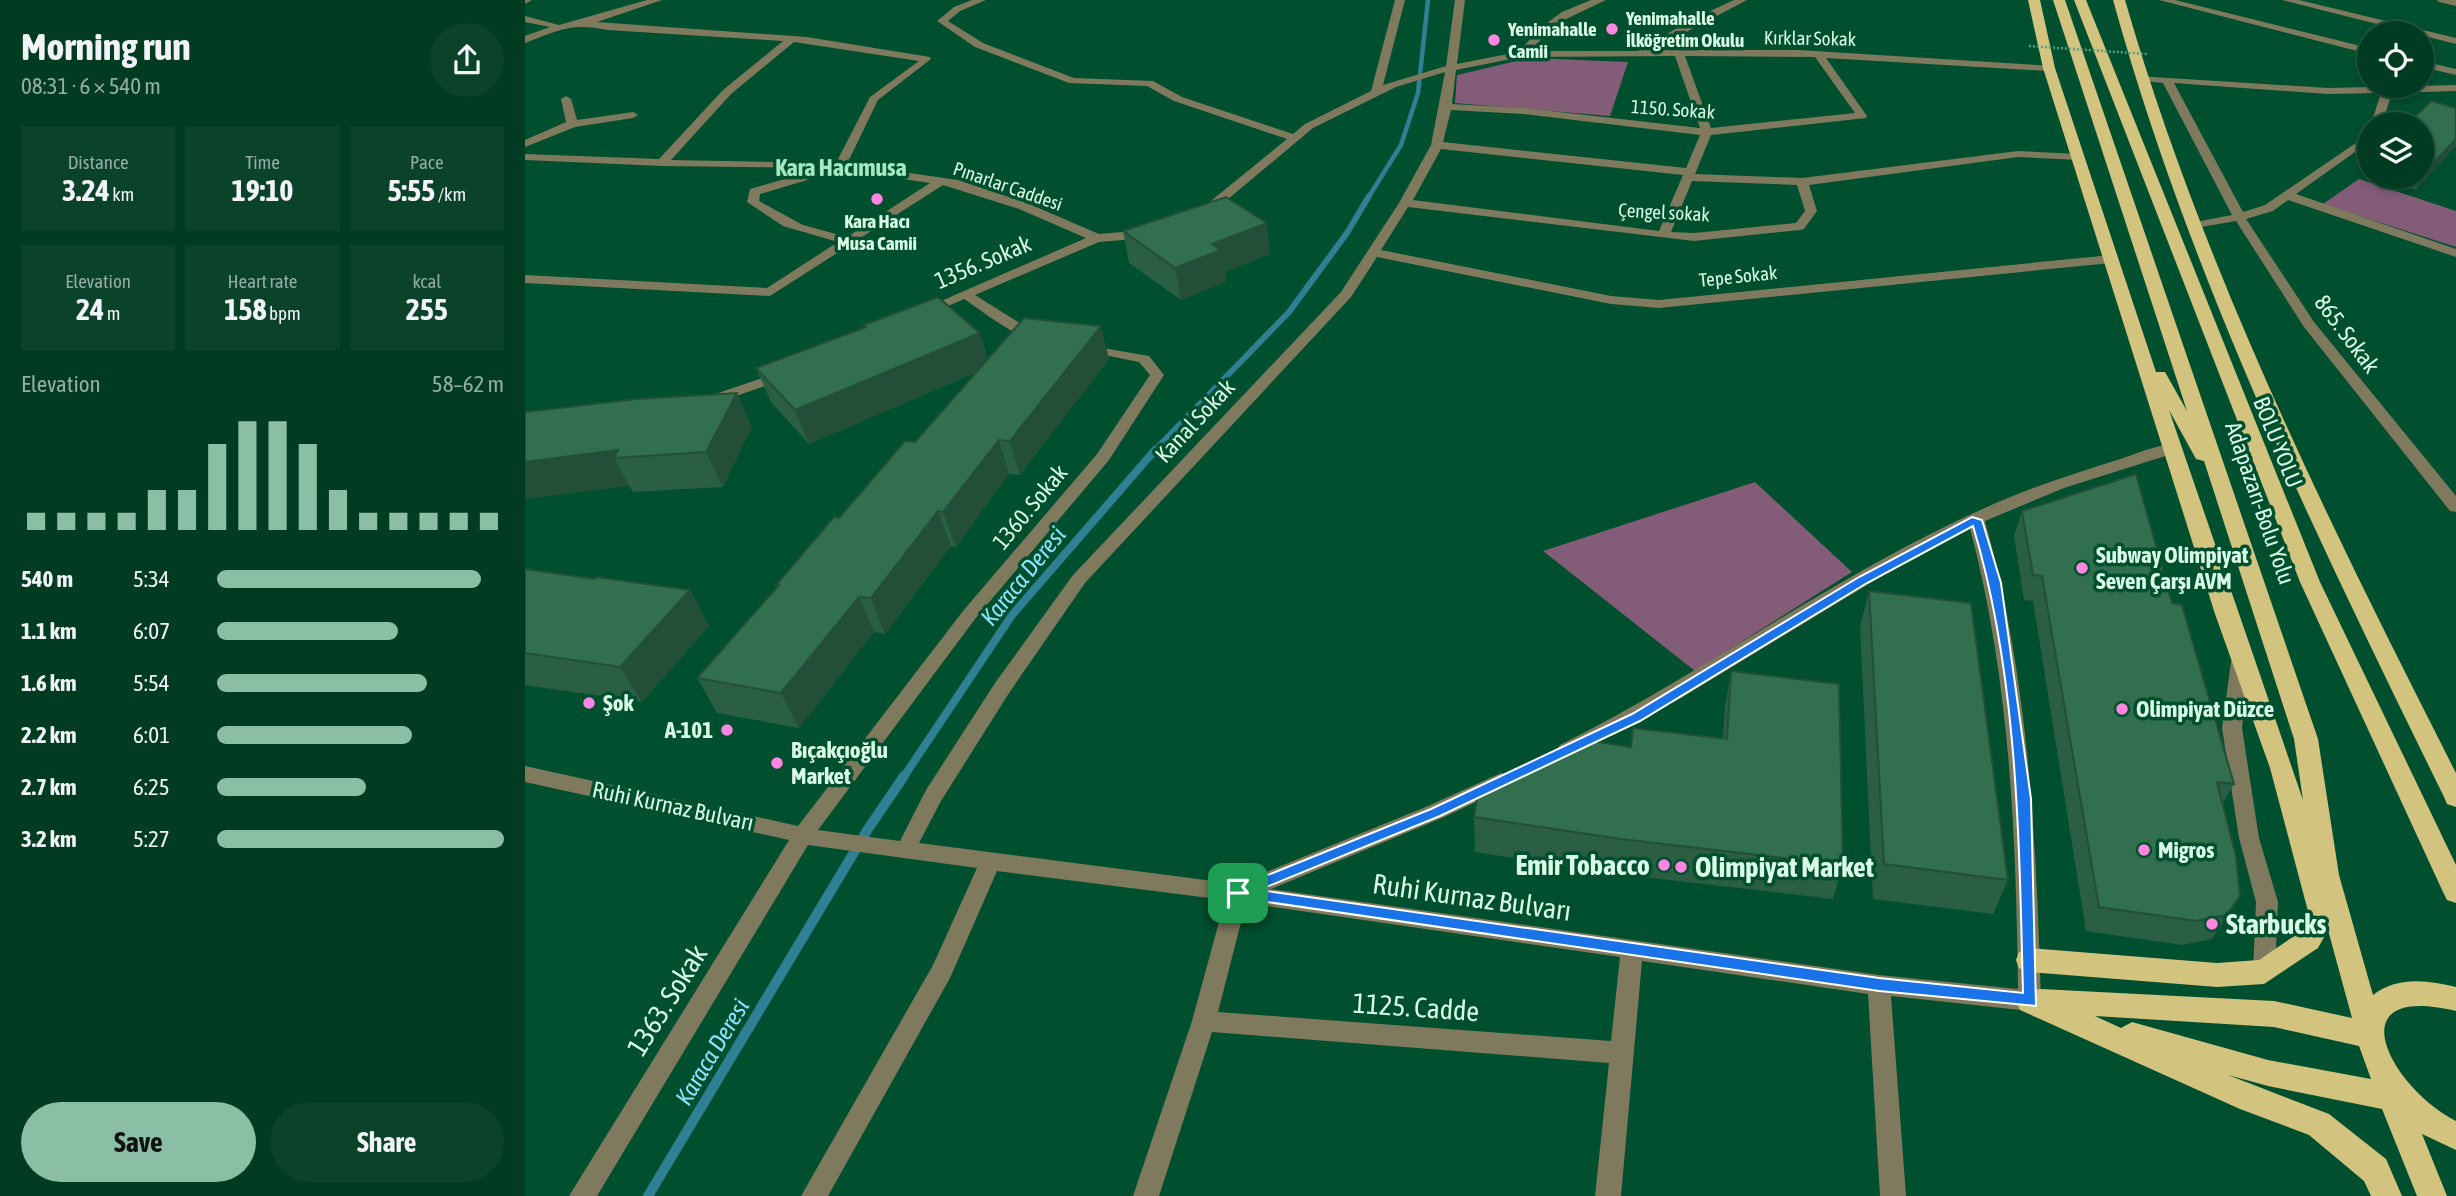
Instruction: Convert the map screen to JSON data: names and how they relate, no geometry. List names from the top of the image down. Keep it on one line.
{"streets":{"highway":["BOLU YOLU","Adapazarı-Bolu Yolu"],"street":["Kırklar Sokak","1150. Sokak","Pınarlar Caddesi","Çengel sokak","1356. Sokak","Tepe Sokak","865. Sokak","Kanal Sokak","1360. Sokak","Ruhi Kurnaz Bulvarı","1363. Sokak","1125. Cadde"]},"crossings":[["Kırklar Sokak","1150. Sokak"],["Kırklar Sokak","Kanal Sokak"],["1150. Sokak","Kanal Sokak"],["Pınarlar Caddesi","1356. Sokak"],["Çengel sokak","Kanal Sokak"],["1356. Sokak","1360. Sokak"],["Tepe Sokak","Kanal Sokak"],["Kanal Sokak","Ruhi Kurnaz Bulvarı"],["1360. Sokak","Ruhi Kurnaz Bulvarı"],["1360. Sokak","1363. Sokak"],["Ruhi Kurnaz Bulvarı","1363. Sokak"]],"districts":["Kara Hacımusa"],"water":["Karaca Deresi"],"places":["Yenimahalle İlköğretim Okulu","Yenimahalle Camii","Kara Hacı Musa Camii","Subway Olimpiyat Seven Çarşı AVM","Şok","Olimpiyat Düzce","A-101","Bıçakçıoğlu Market","Migros","Emir Tobacco","Olimpiyat Market","Starbucks"],"page":{"heading":["Morning run","08:31 · 6 × 540 m"],"stats":[["Distance","3.24 km"],["Time","19:10"],["Pace","5:55 /km"],["Elevation","24 m"],["Heart rate","158 bpm"],["kcal","255"]],"chart":["Elevation","58–62 m"],"list":[{"name":"540 m","note":"5:34"},{"name":"1.1 km","note":"6:07"},{"name":"1.6 km","note":"5:54"},{"name":"2.2 km","note":"6:01"},{"name":"2.7 km","note":"6:25"},{"name":"3.2 km","note":"5:27"}],"buttons":["Save","Share"]}}
